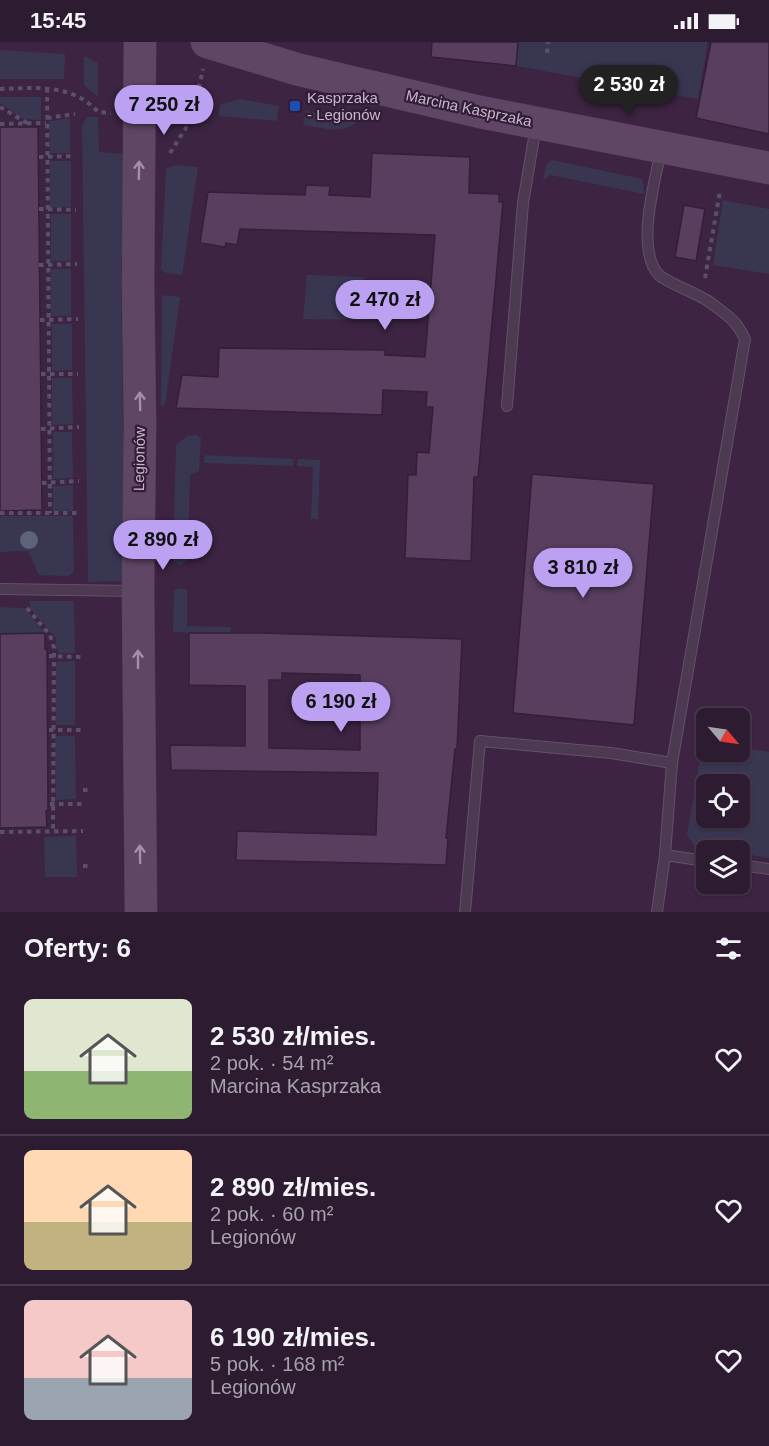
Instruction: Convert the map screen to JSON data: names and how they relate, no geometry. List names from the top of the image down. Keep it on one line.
{"streets":{"street":["Marcina Kasprzaka","Legionów"]},"one_way":["Legionów"],"places":{"transit":["Kasprzaka - Legionów"]},"north":"bottom right","page":{"status":"15:45","price":["2 530 zł","7 250 zł","2 470 zł","2 890 zł","3 810 zł","6 190 zł"],"heading":"Oferty: 6","list":[{"name":"2 530 zł/mies.","note":"2 pok. · 54 m² · Marcina Kasprzaka"},{"name":"2 890 zł/mies.","note":"2 pok. · 60 m² · Legionów"},{"name":"6 190 zł/mies.","note":"5 pok. · 168 m² · Legionów"}]}}
